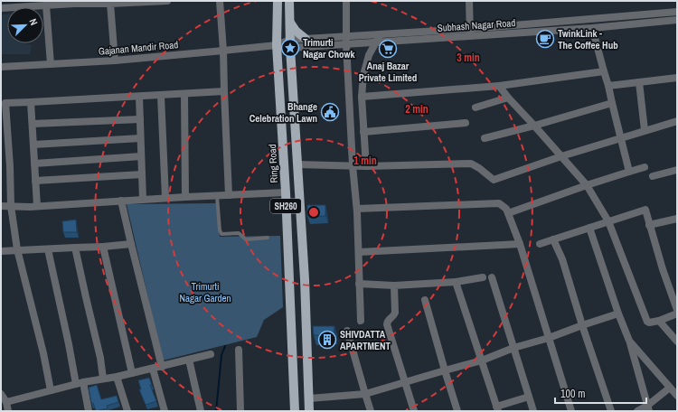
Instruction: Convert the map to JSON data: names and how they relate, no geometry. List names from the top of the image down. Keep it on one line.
{"streets":{"main road":["Ring Road","SH260"],"street":["Subhash Nagar Road","Gajanan Mandir Road"]},"crossings":[["Subhash Nagar Road","Gajanan Mandir Road"],["Subhash Nagar Road","SH260"],["Gajanan Mandir Road","Ring Road"],["Gajanan Mandir Road","SH260"]],"parks":["Trimurti Nagar Garden"],"places":{"cafe":["TwinkLink - The Coffee Hub"],"place":["Trimurti Nagar Chowk"],"supermarket":["Anaj Bazar Private Limited"],"public building":["Bhange Celebration Lawn"],"building":["SHIVDATTA APARTMENT"]},"scale_bar":"100 m","north":"top right","rings":["3 min","2 min","1 min"]}
